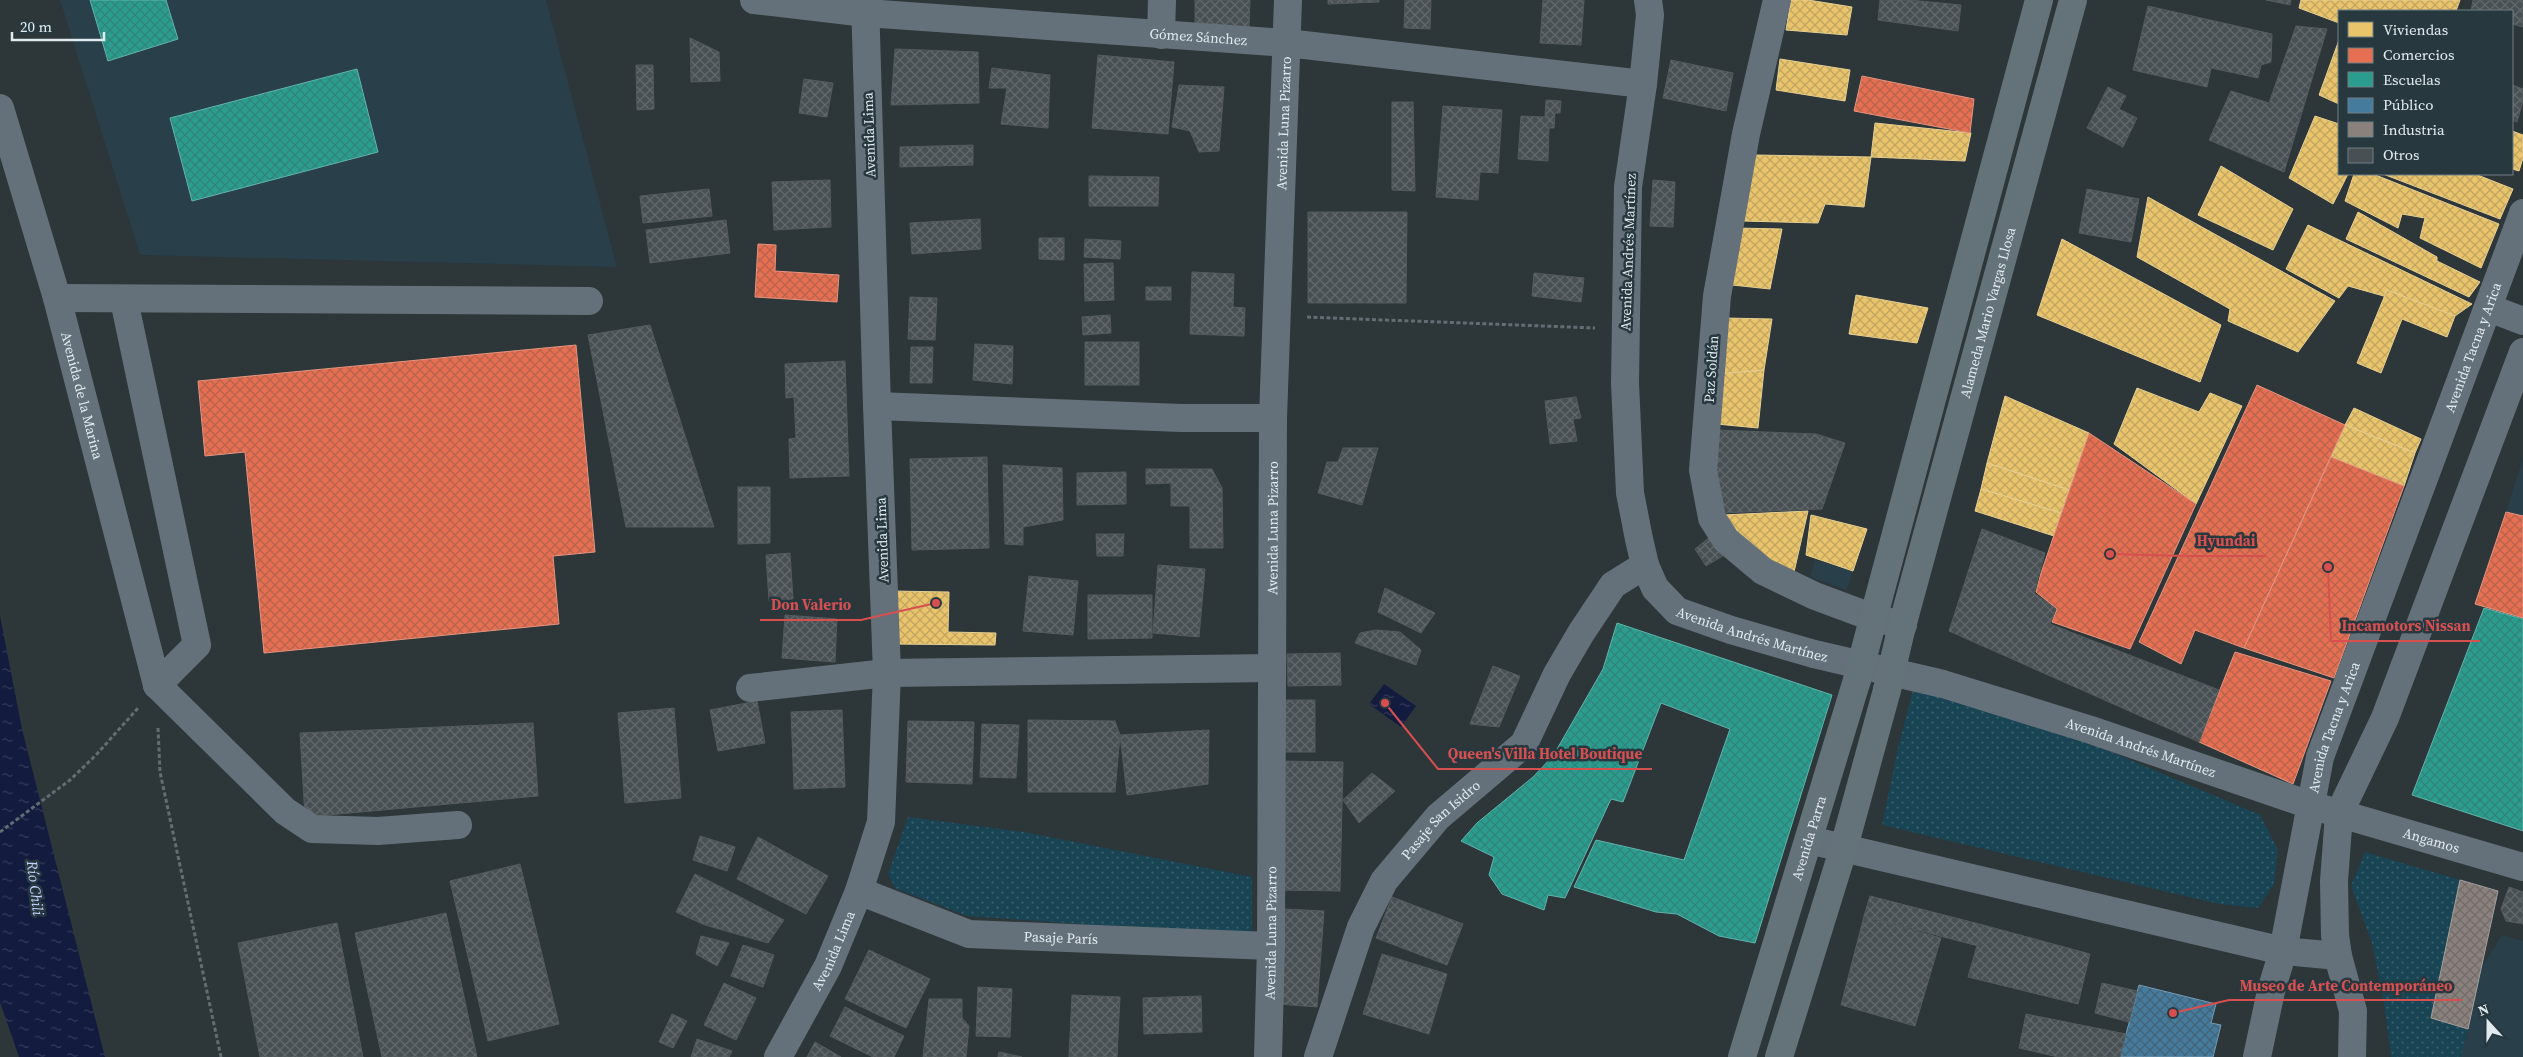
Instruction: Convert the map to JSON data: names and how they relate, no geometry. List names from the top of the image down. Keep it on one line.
{"streets":{"main road":["Alameda Mario Vargas Llosa","Avenida Parra"],"street":["Gómez Sánchez","Avenida Luna Pizarro","Avenida Lima","Avenida Andrés Martínez","Avenida Tacna y Arica","Paz Soldán","Avenida de la Marina","Pasaje San Isidro","Angamos","Pasaje París"]},"crossings":[["Gómez Sánchez","Avenida Luna Pizarro"],["Gómez Sánchez","Avenida Lima"],["Gómez Sánchez","Avenida Andrés Martínez"],["Avenida Luna Pizarro","Pasaje París"],["Avenida Lima","Pasaje París"],["Avenida Andrés Martínez","Avenida Tacna y Arica"],["Avenida Andrés Martínez","Pasaje San Isidro"],["Avenida Andrés Martínez","Angamos"],["Alameda Mario Vargas Llosa","Paz Soldán"],["Paz Soldán","Avenida Parra"]],"water":["Río Chili"],"places":["Hyundai","Incamotors Nissan","Don Valerio","Queen's Villa Hotel Boutique","Museo de Arte Contemporáneo"],"legend":["Viviendas","Comercios","Escuelas","Público","Industria","Otros"],"scale_bar":"20 m","north":"top"}
